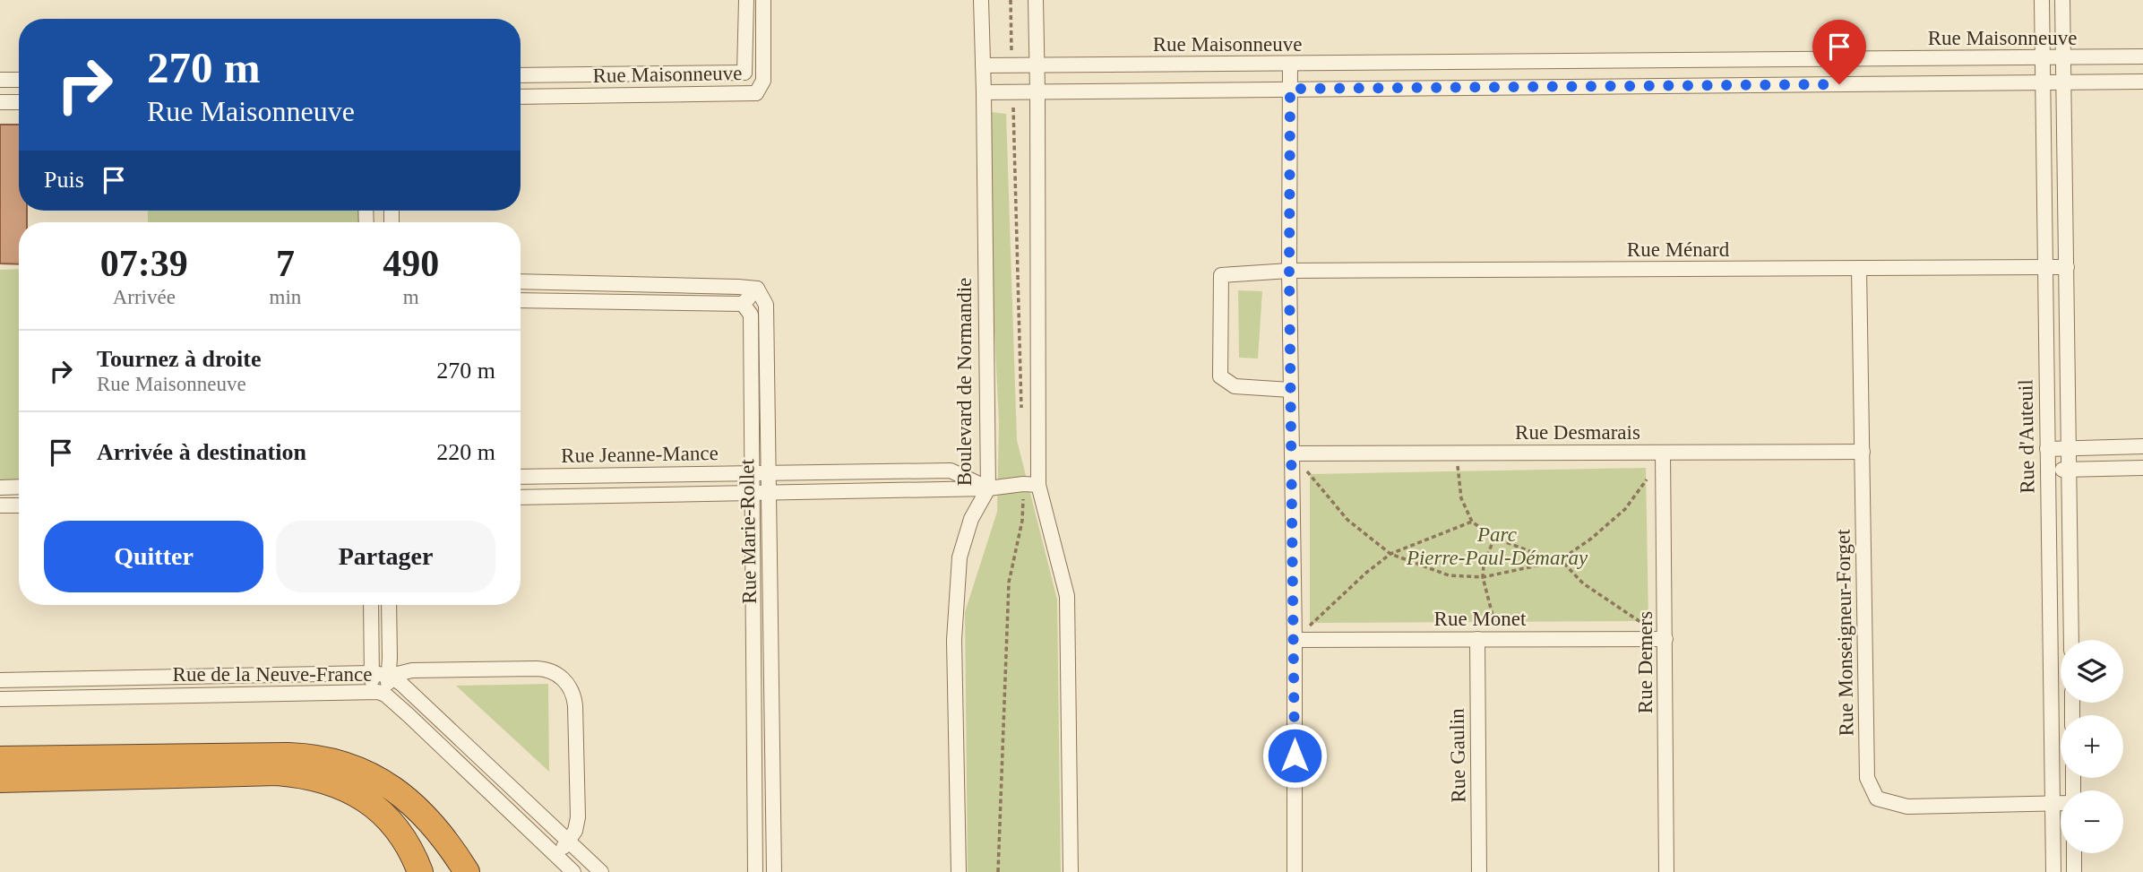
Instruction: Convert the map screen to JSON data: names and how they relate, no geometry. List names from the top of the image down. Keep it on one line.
{"streets":{"street":["Rue Maisonneuve","Rue Ménard","Boulevard de Normandie","Rue Desmarais","Rue d'Auteuil","Rue Jeanne-Mance","Rue Marie-Rollet","Rue Monet","Rue Monseigneur-Forget","Rue Demers","Rue de la Neuve-France","Rue Gaulin"]},"crossings":[["Rue Maisonneuve","Boulevard de Normandie"],["Rue Maisonneuve","Rue d'Auteuil"],["Rue Ménard","Rue d'Auteuil"],["Rue Ménard","Rue Monseigneur-Forget"],["Boulevard de Normandie","Rue Jeanne-Mance"],["Rue Desmarais","Rue Monseigneur-Forget"],["Rue Desmarais","Rue Demers"],["Rue d'Auteuil","Rue Monseigneur-Forget"],["Rue Jeanne-Mance","Rue Marie-Rollet"],["Rue Monet","Rue Demers"],["Rue Monet","Rue Gaulin"]],"parks":["Parc Pierre-Paul-Démaray"],"page":{"turn":["270 m","Rue Maisonneuve"],"then":"Puis","eta":["07:39","Arrivée","7","min","490","m"],"list":[{"name":"Tournez à droite","note":"Rue Maisonneuve","value":"270 m"},{"name":"Arrivée à destination","value":"220 m"}],"buttons":["Quitter","Partager"],"map_buttons":["+","−"]}}
